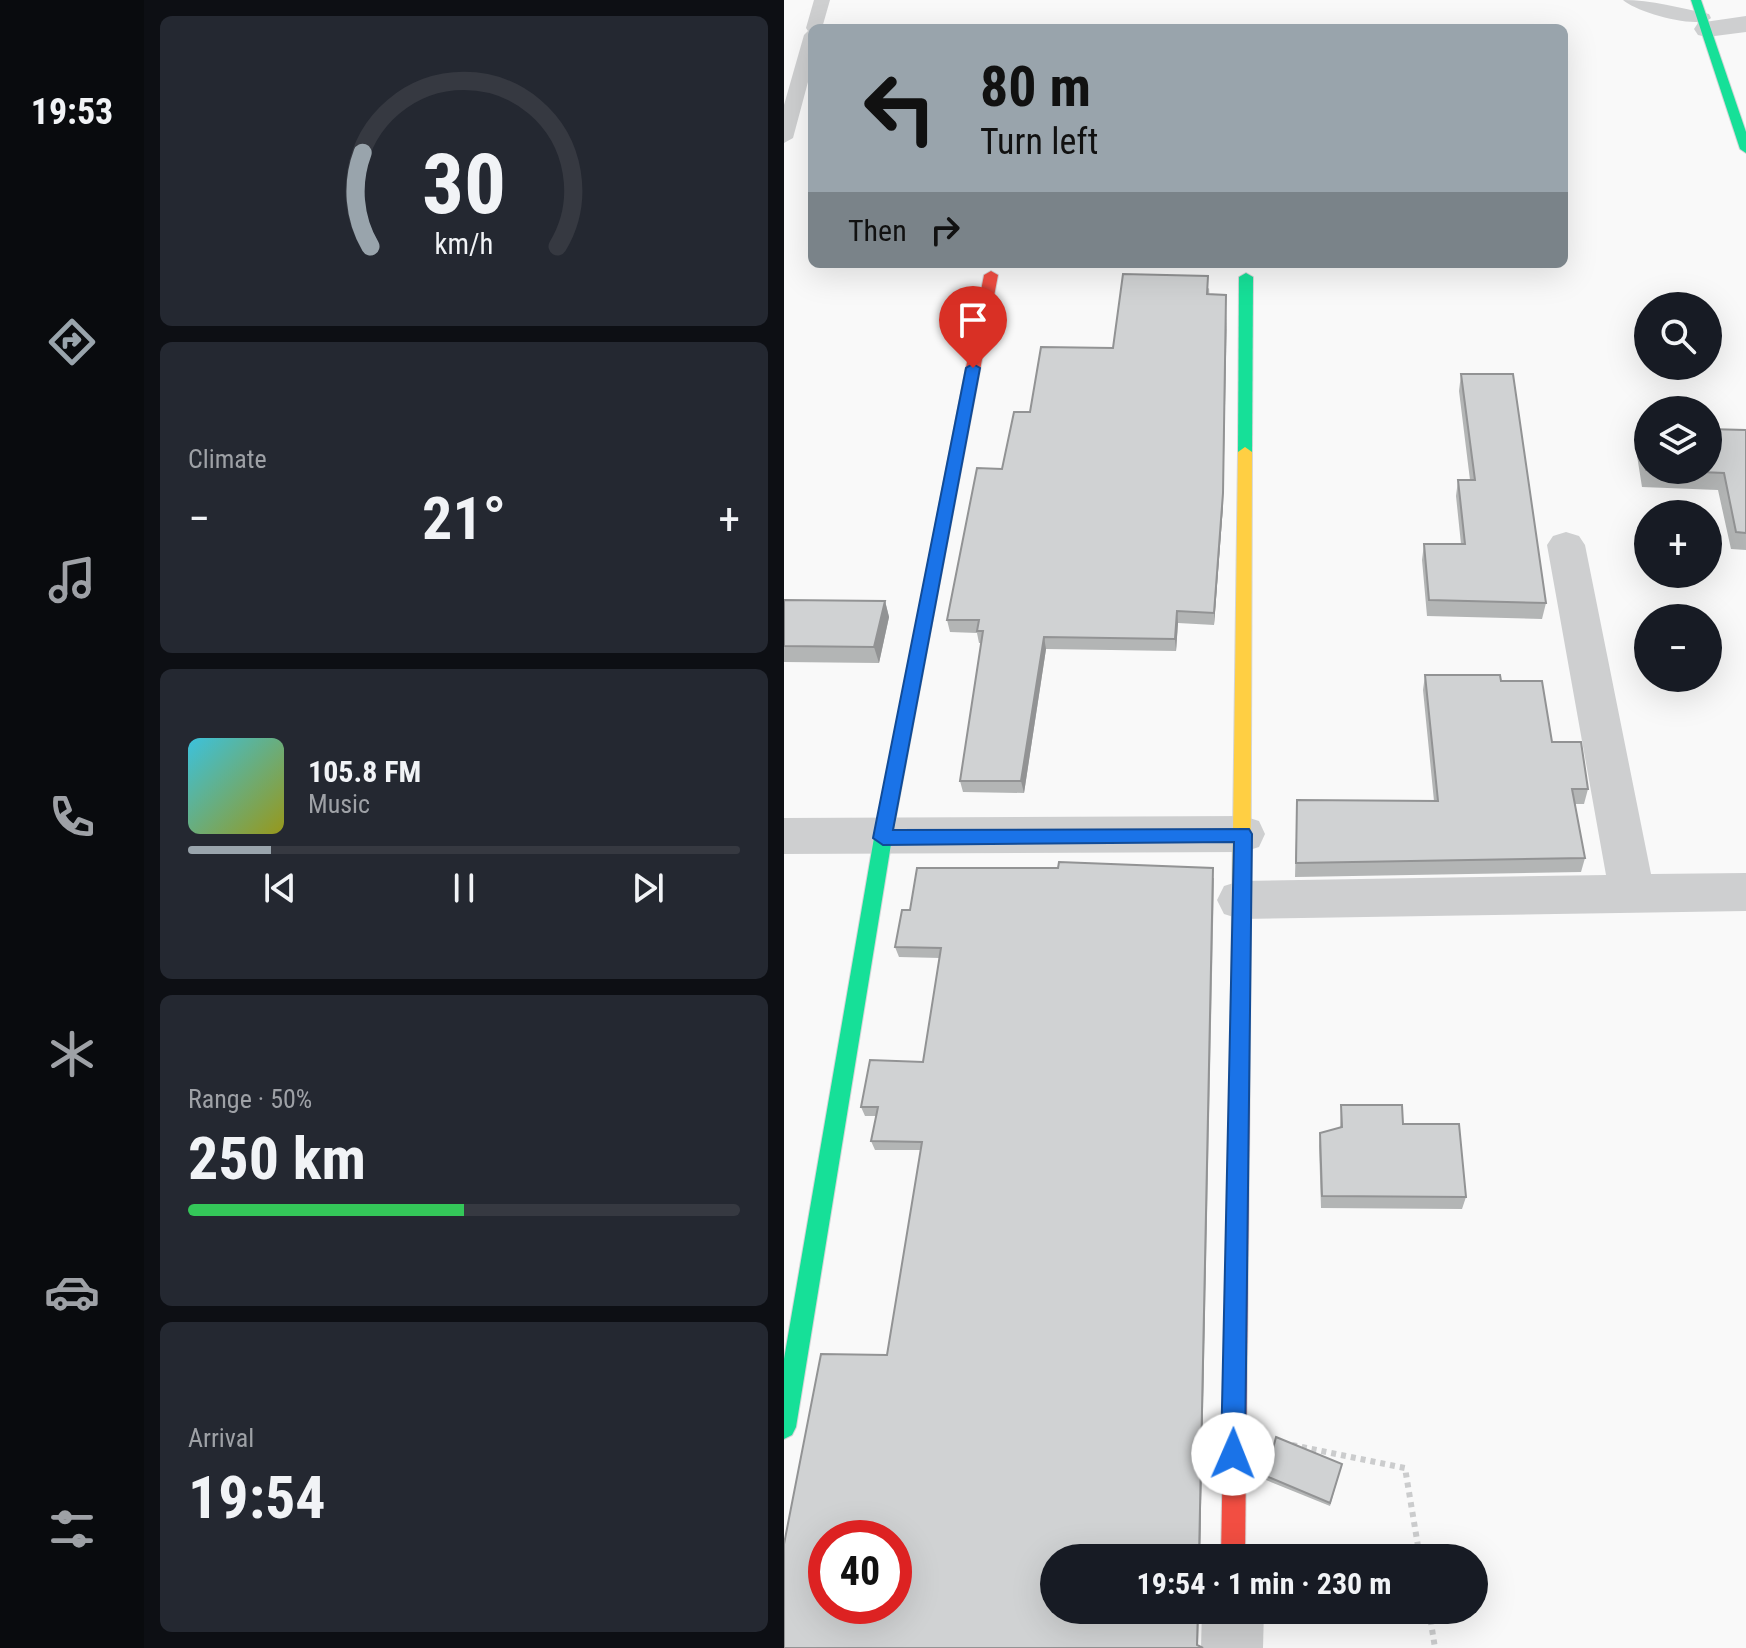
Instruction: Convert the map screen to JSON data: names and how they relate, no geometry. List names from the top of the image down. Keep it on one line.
{"page":{"tabs":"19:53","turn":["80 m","Turn left"],"then":"Then","map_buttons":["+","−"],"tile":["Climate",["Range · 50%","250 km"],["Arrival","19:54"]],"heat":["−","21°","+"],"song":["105.8 FM","Music"],"limit":"40","trip":"19:54 · 1 min · 230 m","gauge":["30","km/h"]}}
